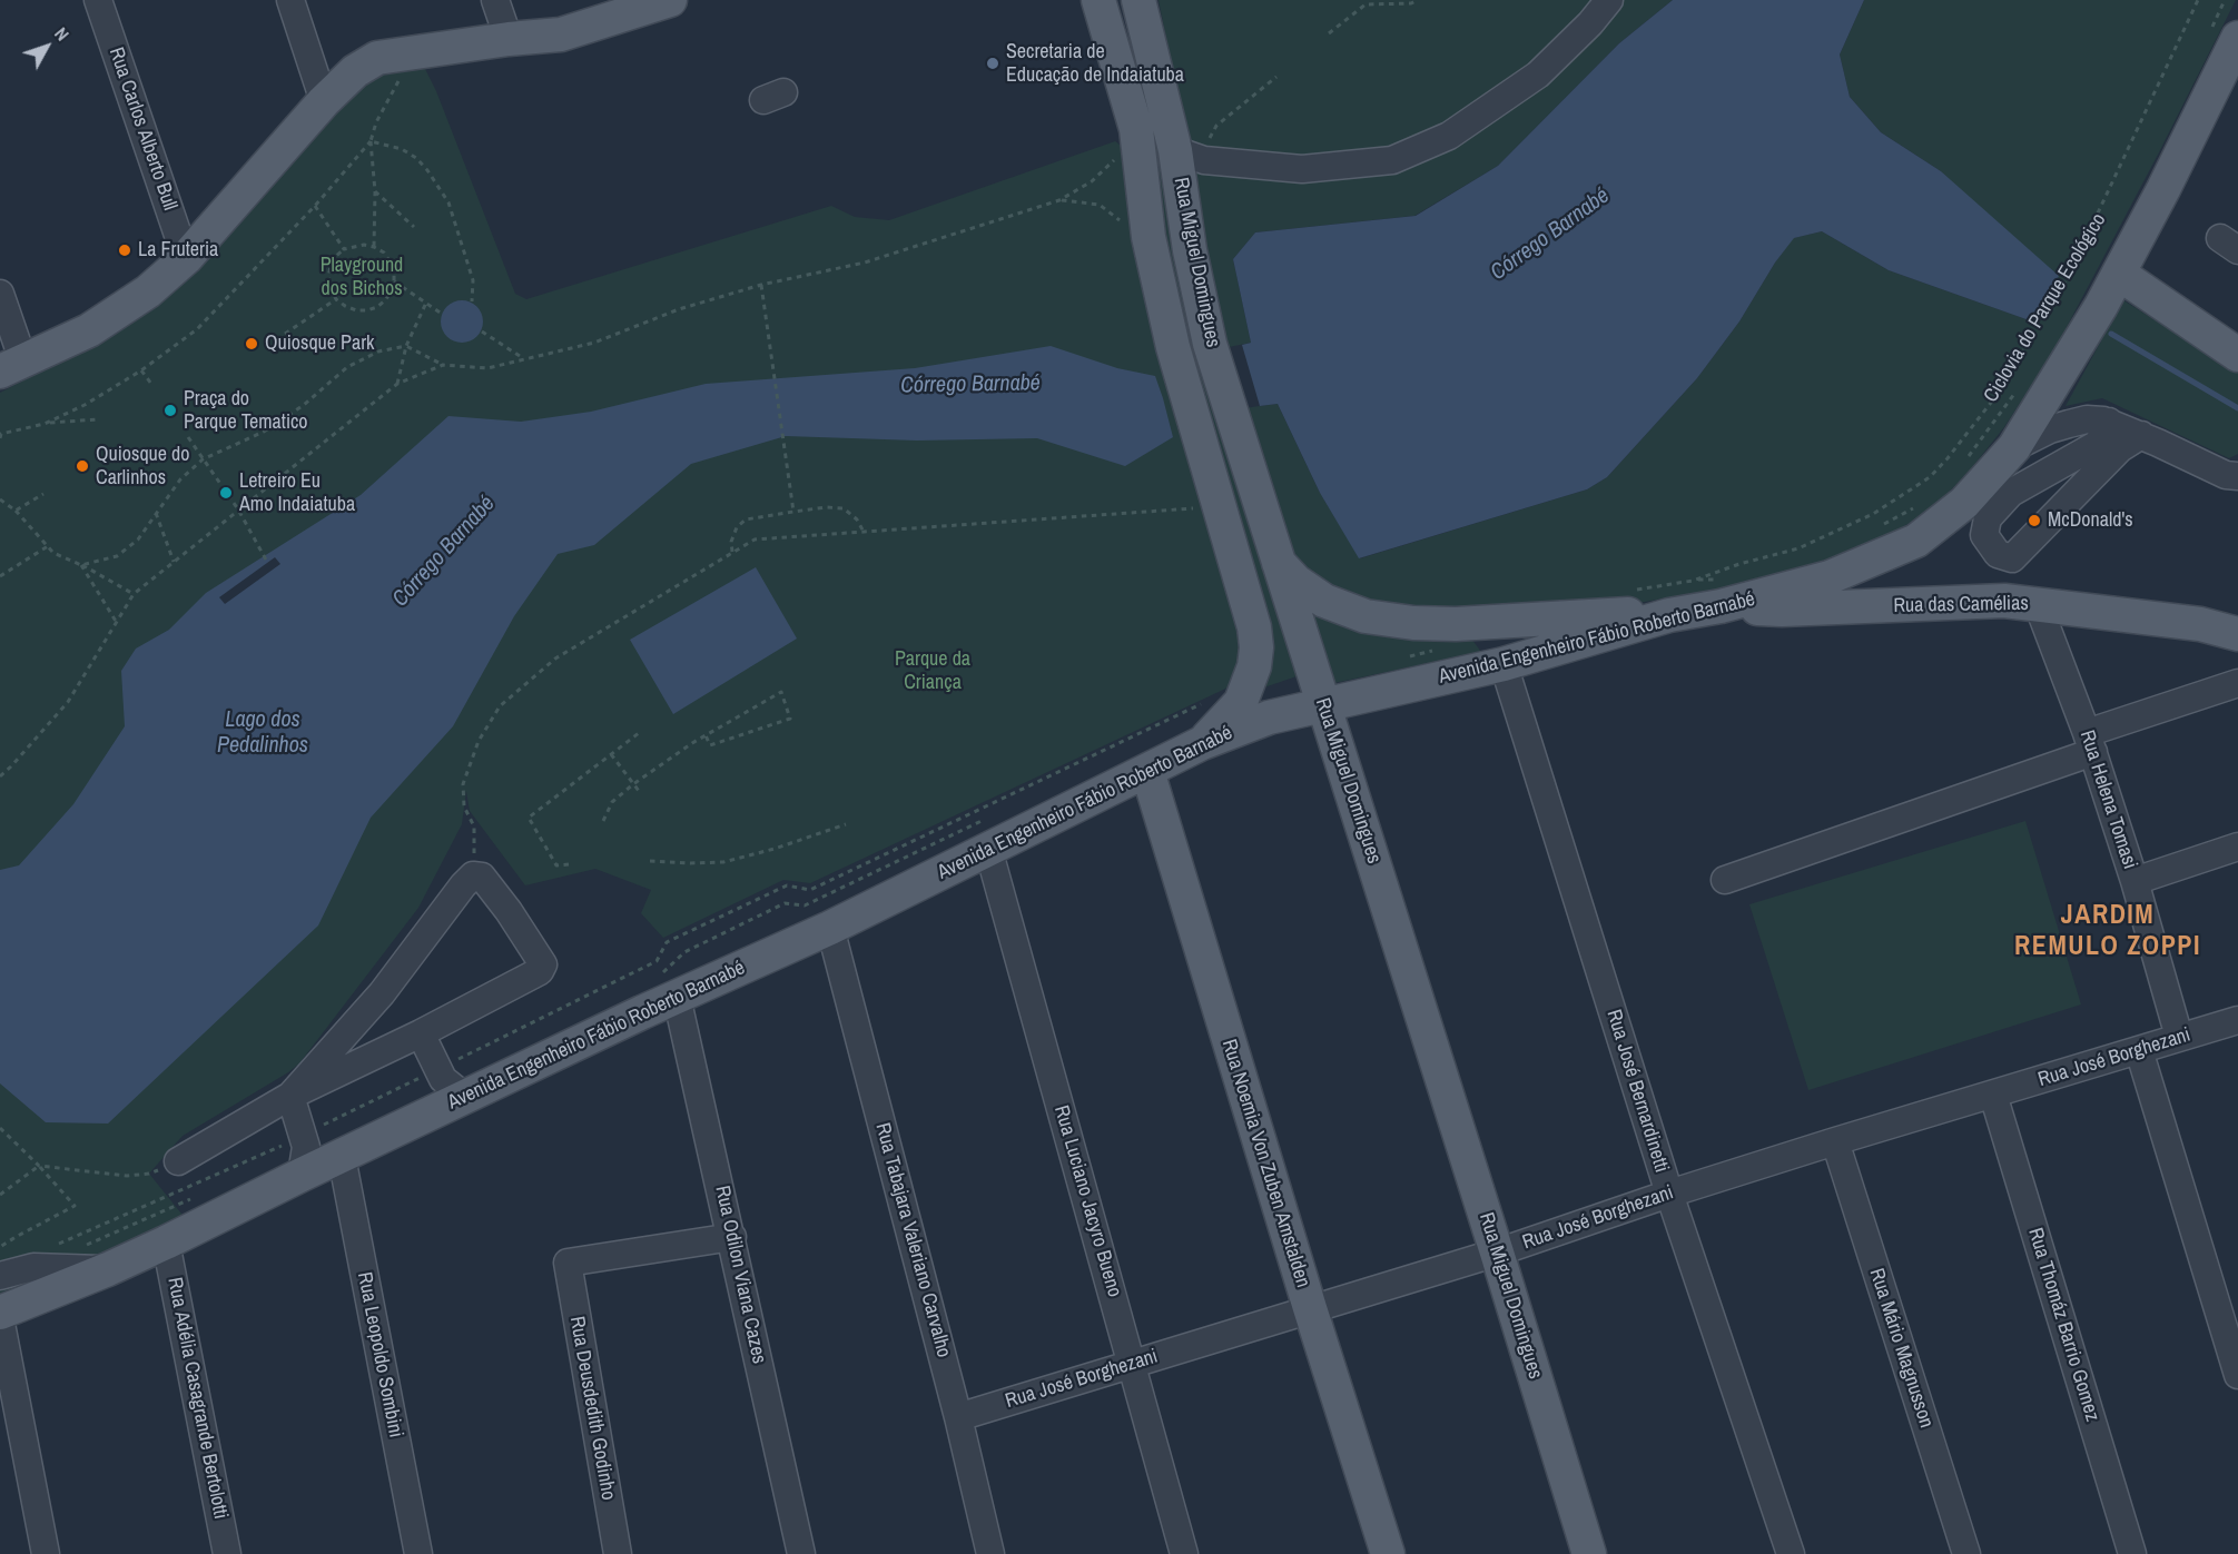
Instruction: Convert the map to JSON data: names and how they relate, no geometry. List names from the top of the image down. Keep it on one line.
{"streets":{"main road":["Rua Miguel Domingues","Rua das Camélias","Avenida Engenheiro Fábio Roberto Barnabé","Rua Noemia Von Zuben Amstalden"],"street":["Rua Carlos Alberto Bull","Rua Helena Tomasi","Rua José Borghezani","Rua José Bernardinetti","Rua Luciano Jacyro Bueno","Rua Tabajara Valeriano Carvalho","Rua Odilon Viana Cazes","Rua Thomáz Barrio Gomez","Rua Mário Magnusson","Rua Leopoldo Sombini","Rua Adélia Casagrande Bertolotti","Rua Deusdedith Godinho"],"path":["Ciclovia do Parque Ecológico"]},"crossings":[["Rua Miguel Domingues","Avenida Engenheiro Fábio Roberto Barnabé"],["Rua Miguel Domingues","Rua José Borghezani"],["Rua das Camélias","Avenida Engenheiro Fábio Roberto Barnabé"],["Rua das Camélias","Rua Helena Tomasi"],["Avenida Engenheiro Fábio Roberto Barnabé","Rua José Bernardinetti"],["Avenida Engenheiro Fábio Roberto Barnabé","Rua Noemia Von Zuben Amstalden"],["Avenida Engenheiro Fábio Roberto Barnabé","Rua Luciano Jacyro Bueno"],["Avenida Engenheiro Fábio Roberto Barnabé","Rua Tabajara Valeriano Carvalho"],["Avenida Engenheiro Fábio Roberto Barnabé","Rua Odilon Viana Cazes"],["Avenida Engenheiro Fábio Roberto Barnabé","Rua Leopoldo Sombini"],["Avenida Engenheiro Fábio Roberto Barnabé","Rua Adélia Casagrande Bertolotti"],["Rua Helena Tomasi","Rua José Borghezani"],["Rua José Borghezani","Rua José Bernardinetti"],["Rua José Borghezani","Rua Noemia Von Zuben Amstalden"],["Rua José Borghezani","Rua Luciano Jacyro Bueno"],["Rua José Borghezani","Rua Tabajara Valeriano Carvalho"],["Rua José Borghezani","Rua Thomáz Barrio Gomez"],["Rua José Borghezani","Rua Mário Magnusson"],["Rua Odilon Viana Cazes","Rua Deusdedith Godinho"]],"districts":["JARDIM REMULO ZOPPI"],"water":["Córrego Barnabé","Lago dos Pedalinhos"],"parks":["Playground dos Bichos","Parque da Criança"],"places":["Secretaria de Educação de Indaiatuba","La Fruteria","Quiosque Park","Praça do Parque Tematico","Quiosque do Carlinhos","Letreiro Eu Amo Indaiatuba","McDonald's"],"north":"top right"}
